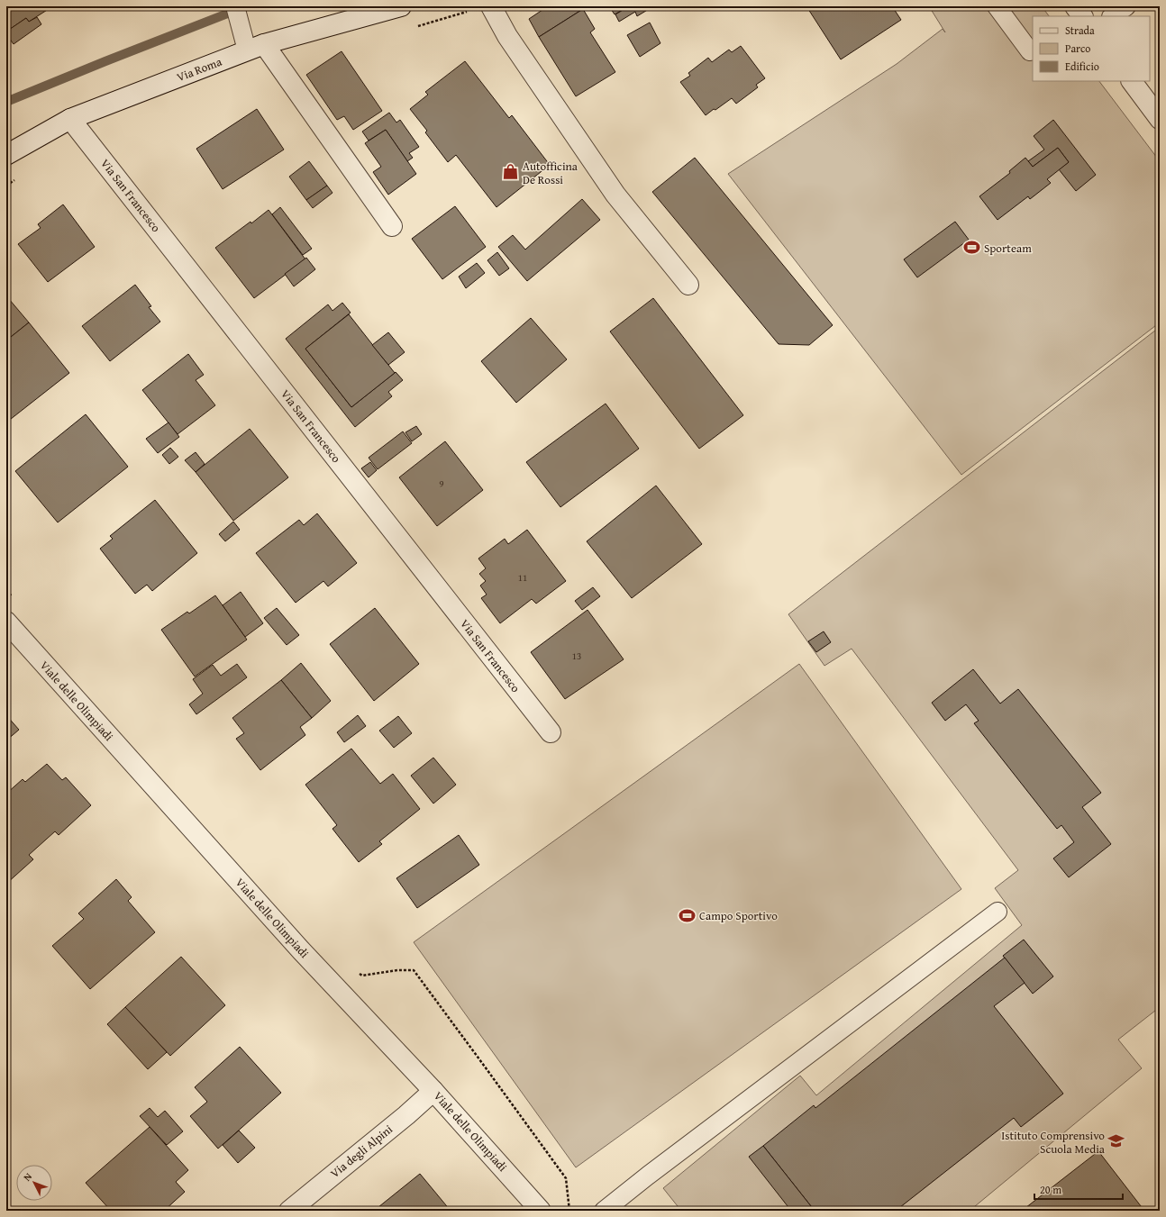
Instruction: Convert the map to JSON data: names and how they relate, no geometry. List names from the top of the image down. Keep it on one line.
{"streets":{"street":["Via Roma","Via San Francesco","Viale delle Olimpiadi","Via degli Alpini"]},"crossings":[["Via Roma","Via San Francesco"],["Viale delle Olimpiadi","Via degli Alpini"]],"places":{"shop":["Autofficina De Rossi"],"sports":["Sporteam","Campo Sportivo"],"school or university":["Istituto Comprensivo Scuola Media"]},"house_numbers":["9","11","13"],"legend":["Strada","Parco","Edificio"],"scale_bar":"20 m","north":"top left"}
